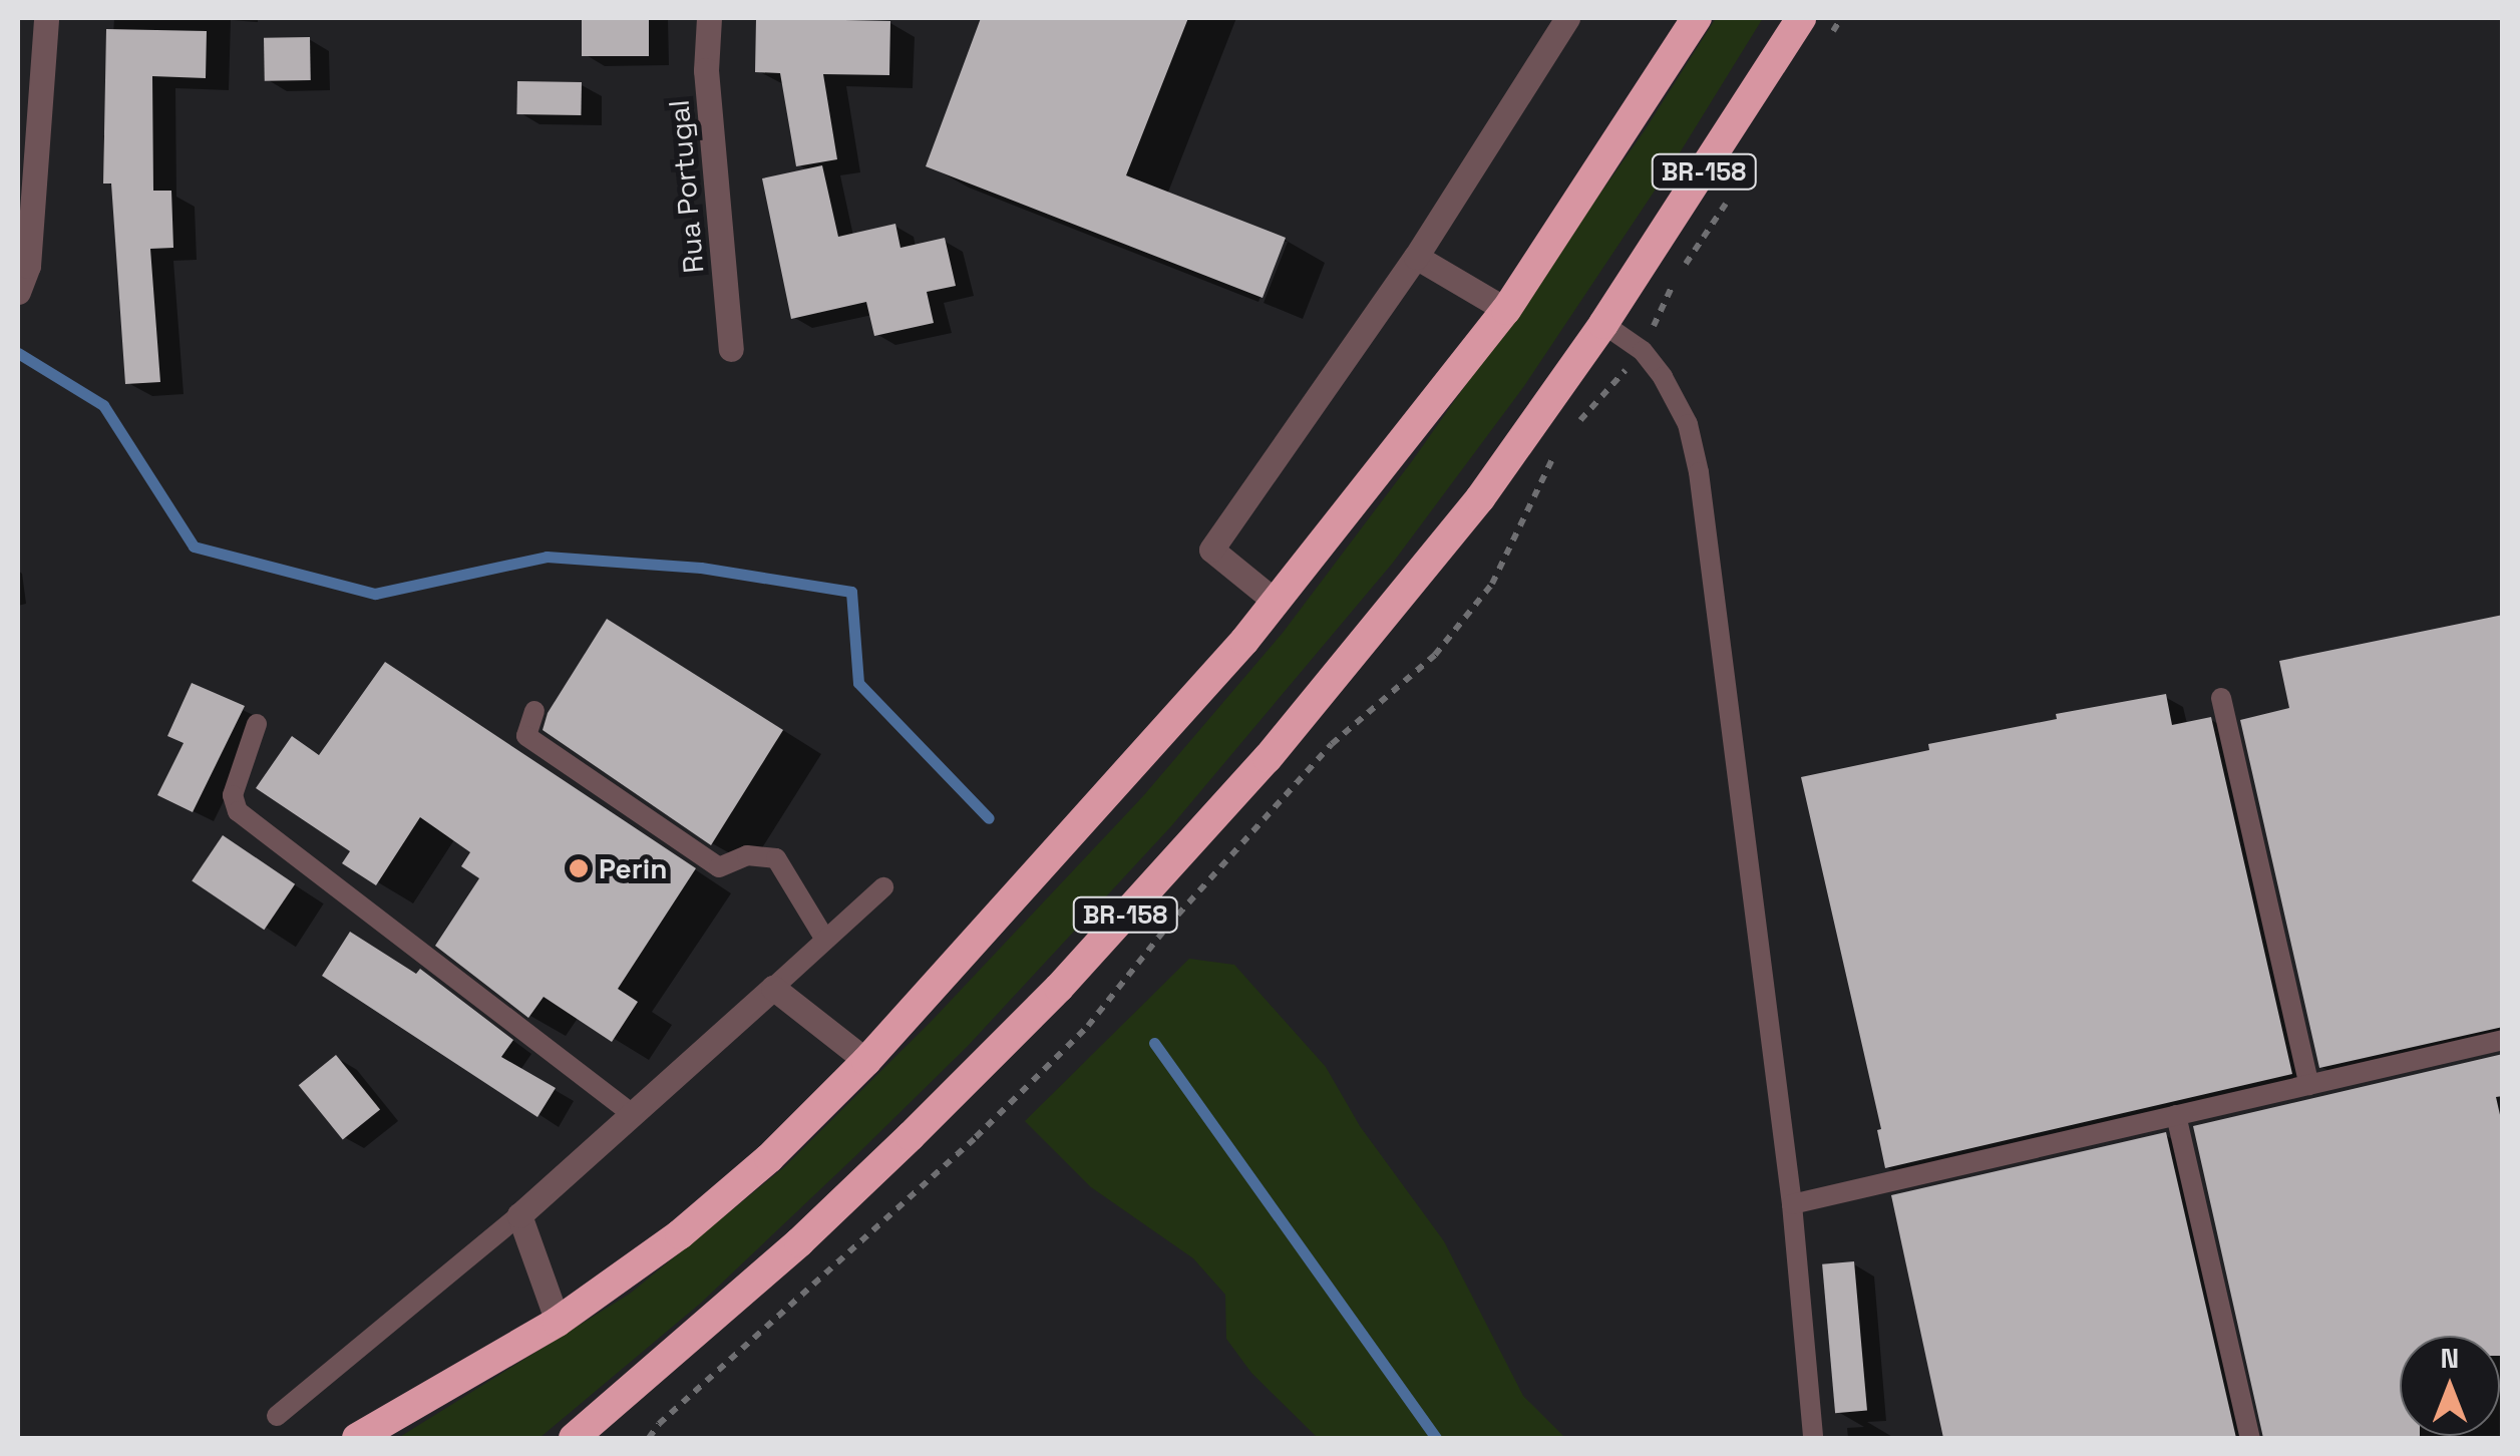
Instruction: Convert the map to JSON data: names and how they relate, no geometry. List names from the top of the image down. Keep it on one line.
{"streets":{"highway":["BR-158"],"street":["Rua Portugal"]},"places":["Perin"],"north":"top"}
